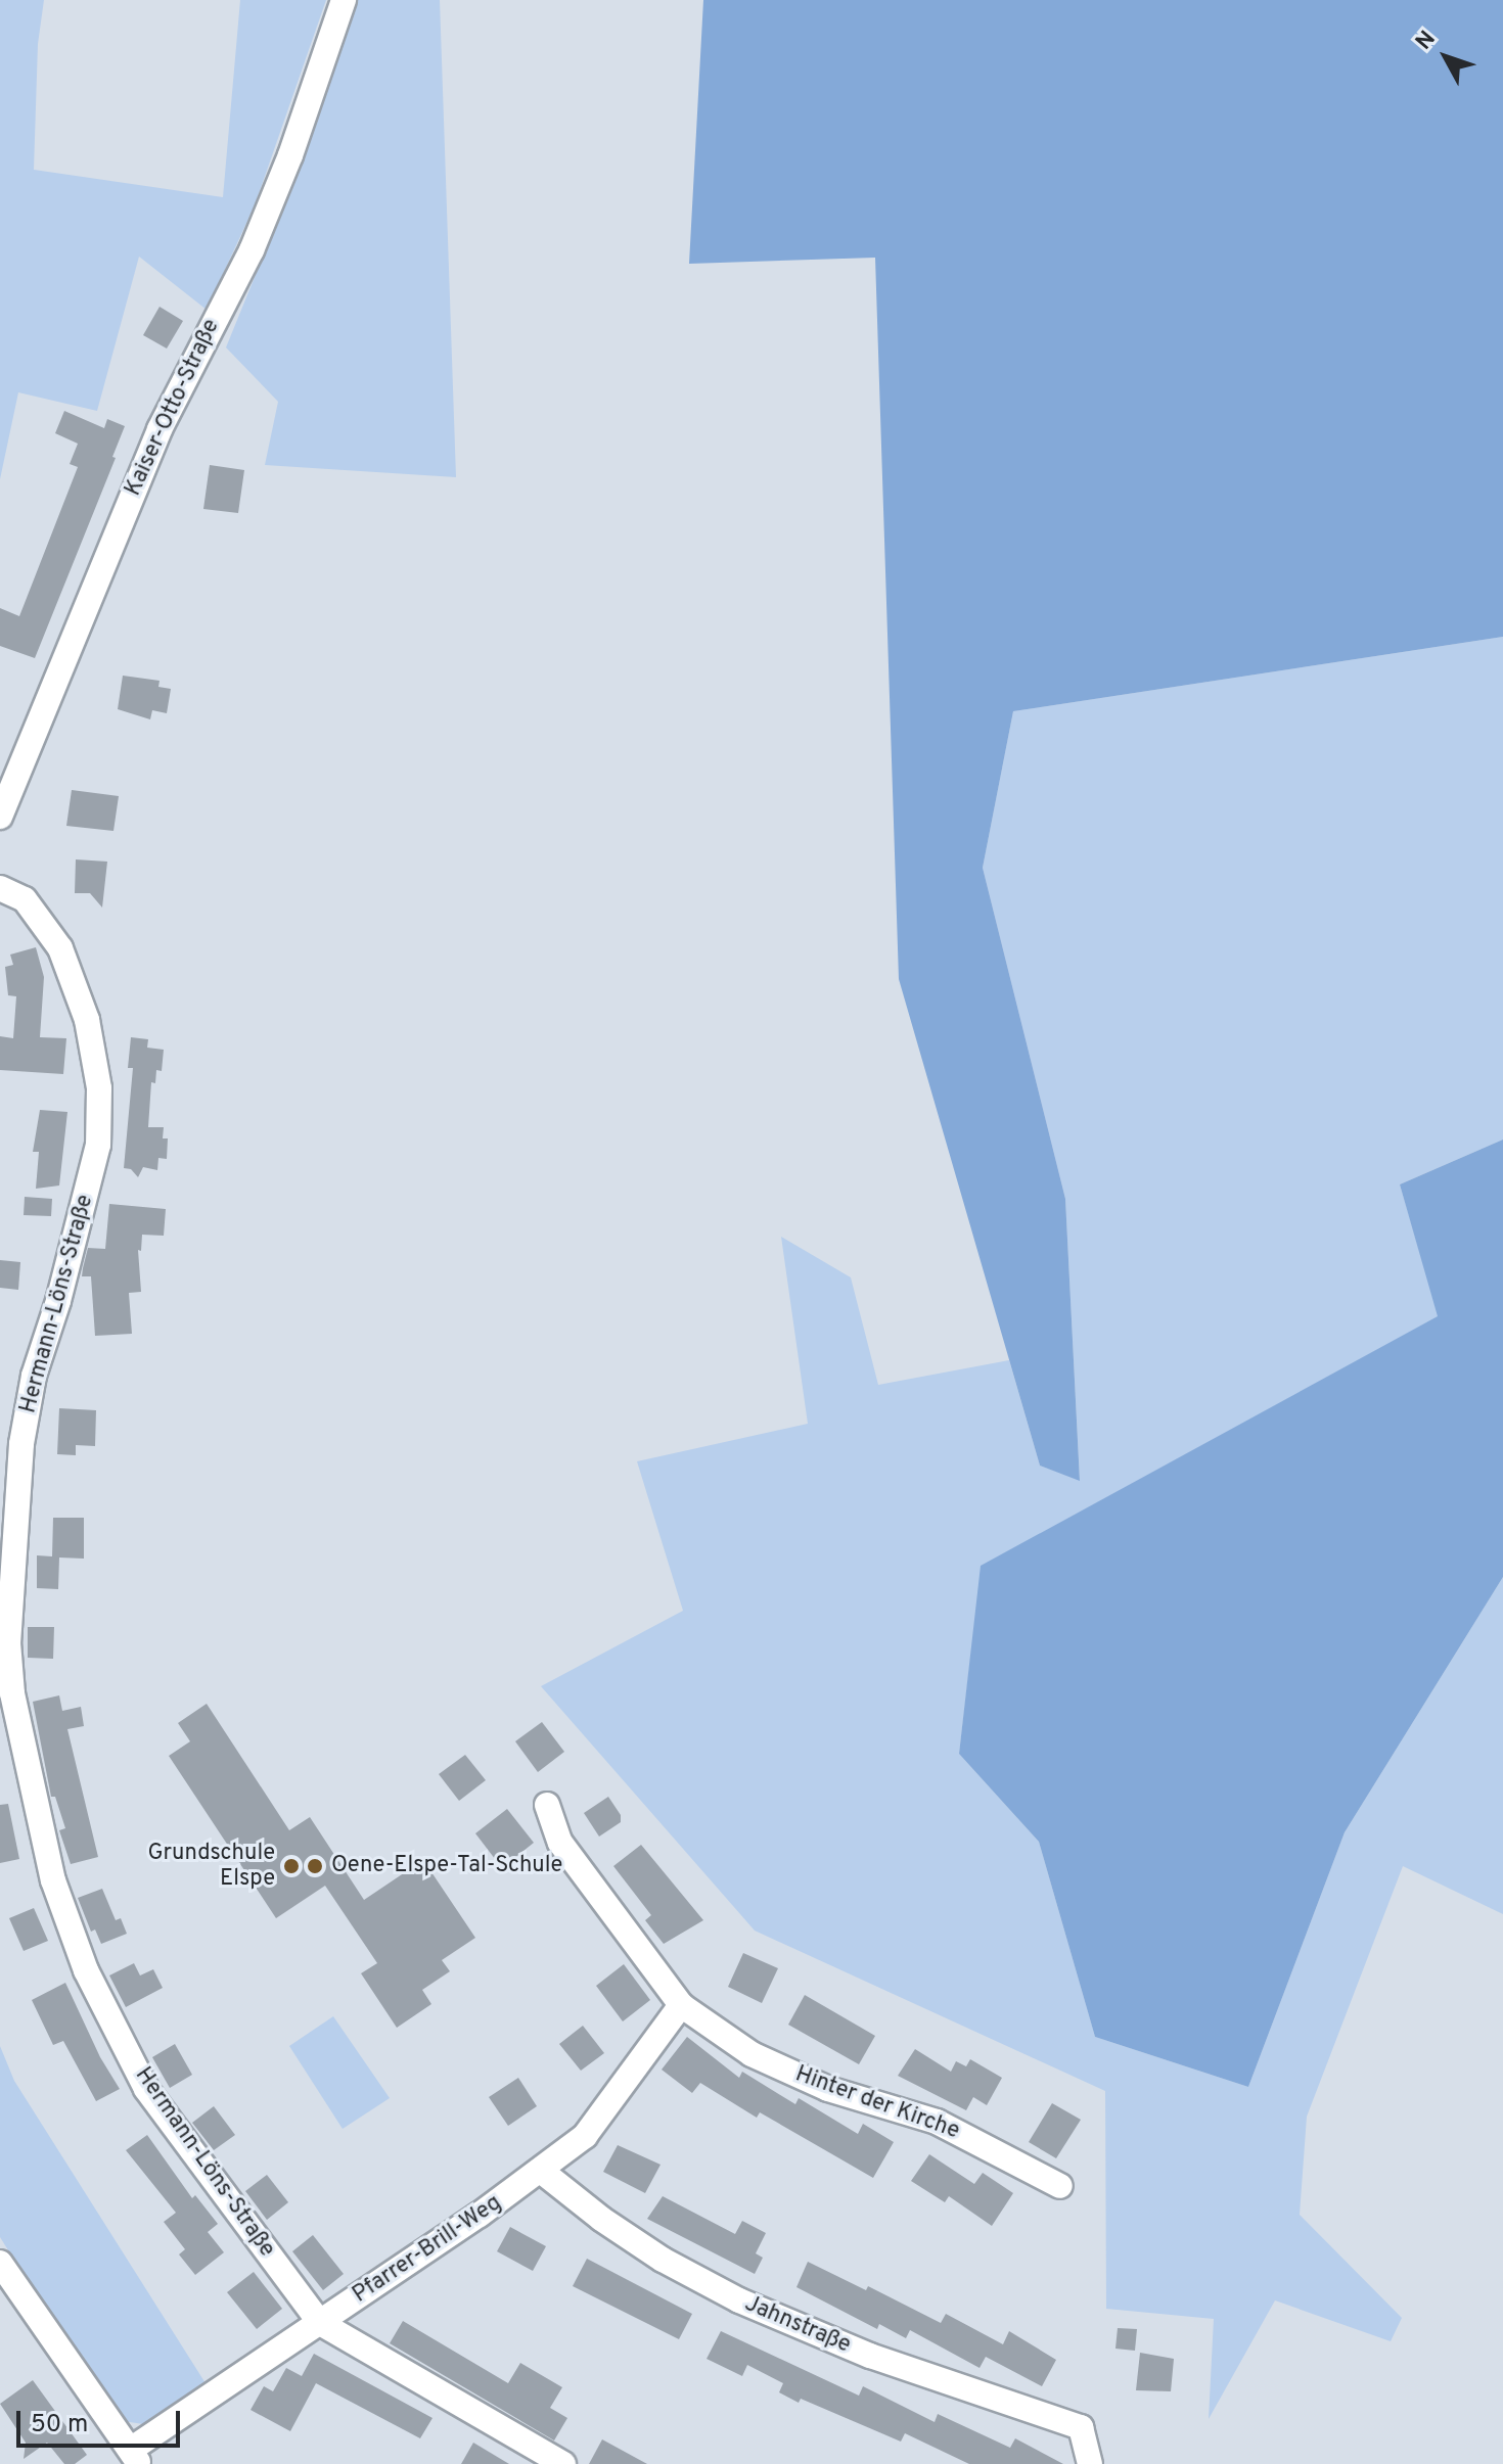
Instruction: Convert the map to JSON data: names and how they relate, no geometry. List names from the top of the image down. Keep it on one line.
{"streets":{"street":["Kaiser-Otto-Straße","Hermann-Löns-Straße","Hinter der Kirche","Pfarrer-Brill-Weg","Jahnstraße"]},"crossings":[["Hermann-Löns-Straße","Pfarrer-Brill-Weg"],["Hinter der Kirche","Pfarrer-Brill-Weg"],["Pfarrer-Brill-Weg","Jahnstraße"]],"places":["Grundschule Elspe","Oene-Elspe-Tal-Schule"],"scale_bar":"50 m","north":"top left"}
